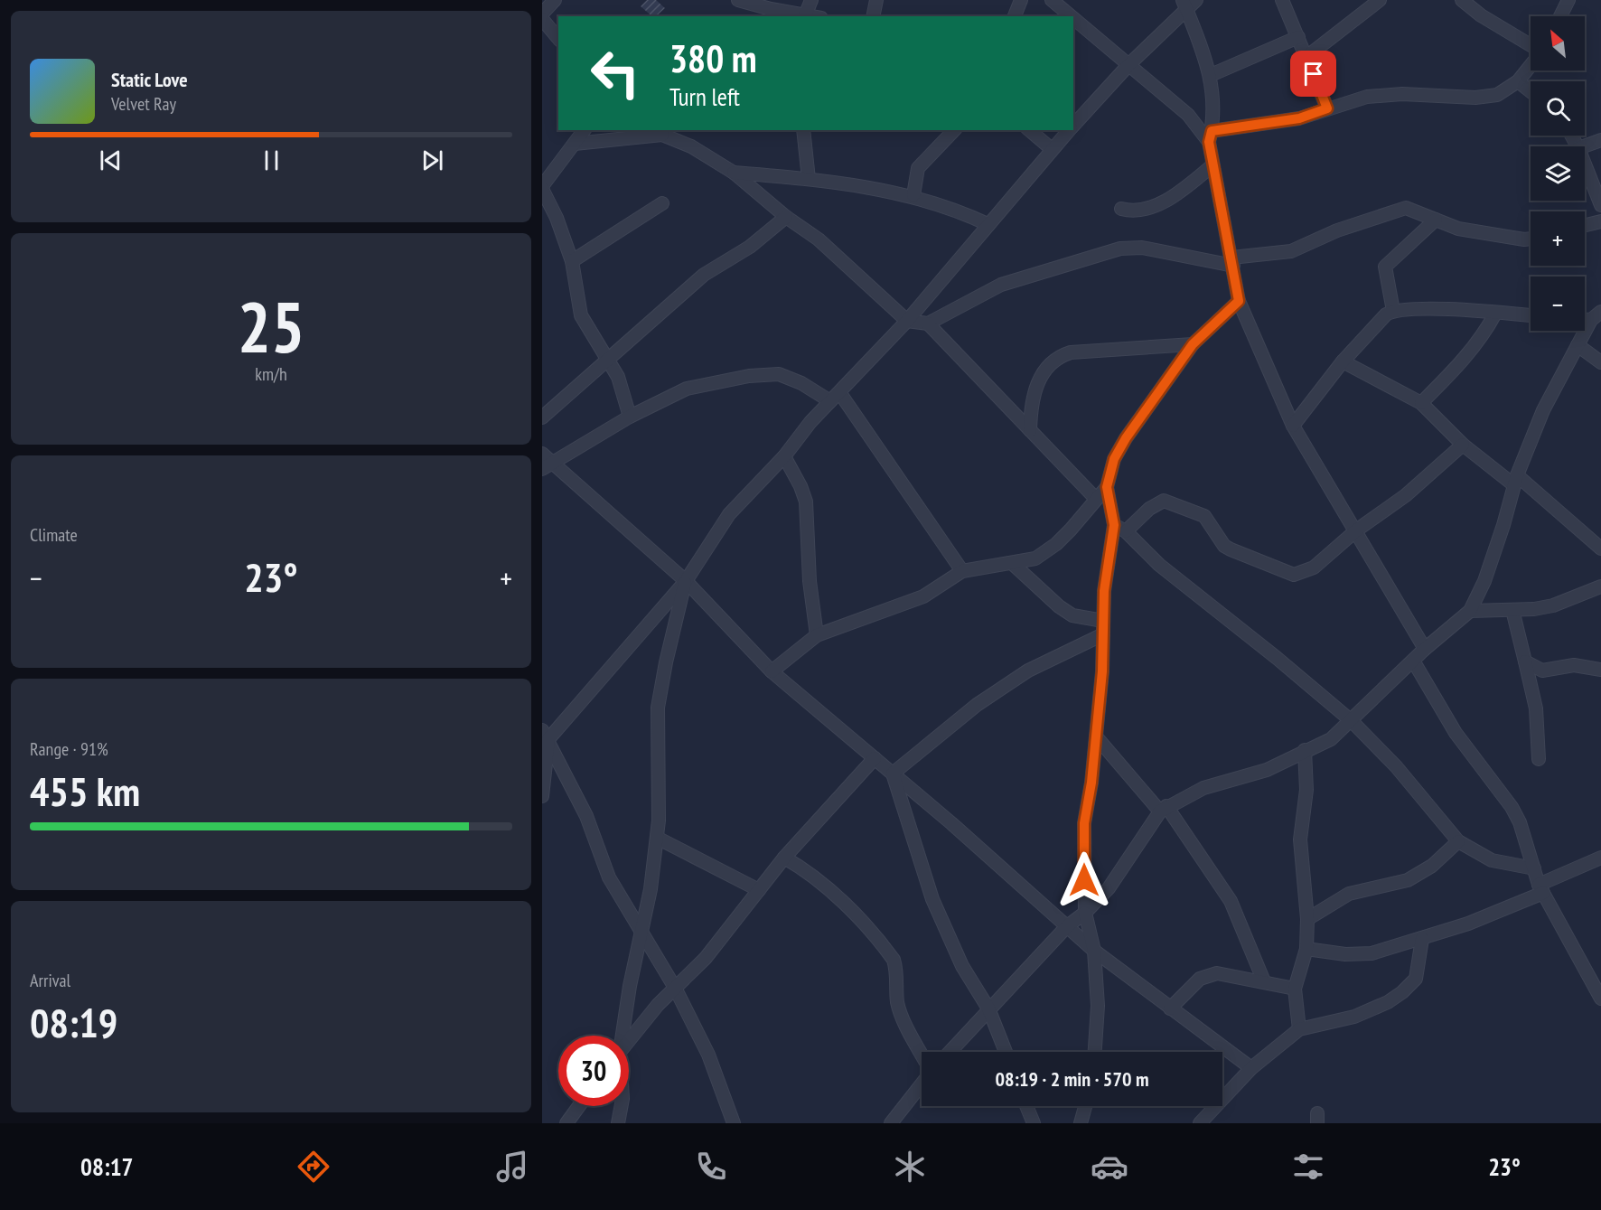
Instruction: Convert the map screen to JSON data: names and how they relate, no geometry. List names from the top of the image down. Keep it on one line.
{"north":"top left","page":{"map_buttons":["+","−"],"turn":["380 m","Turn left"],"song":["Static Love","Velvet Ray"],"tile":[["25","km/h"],"Climate",["Range · 91%","455 km"],["Arrival","08:19"]],"heat":["−","23°","+"],"limit":"30","trip":"08:19 · 2 min · 570 m","tabs":["08:17","23°"]}}
